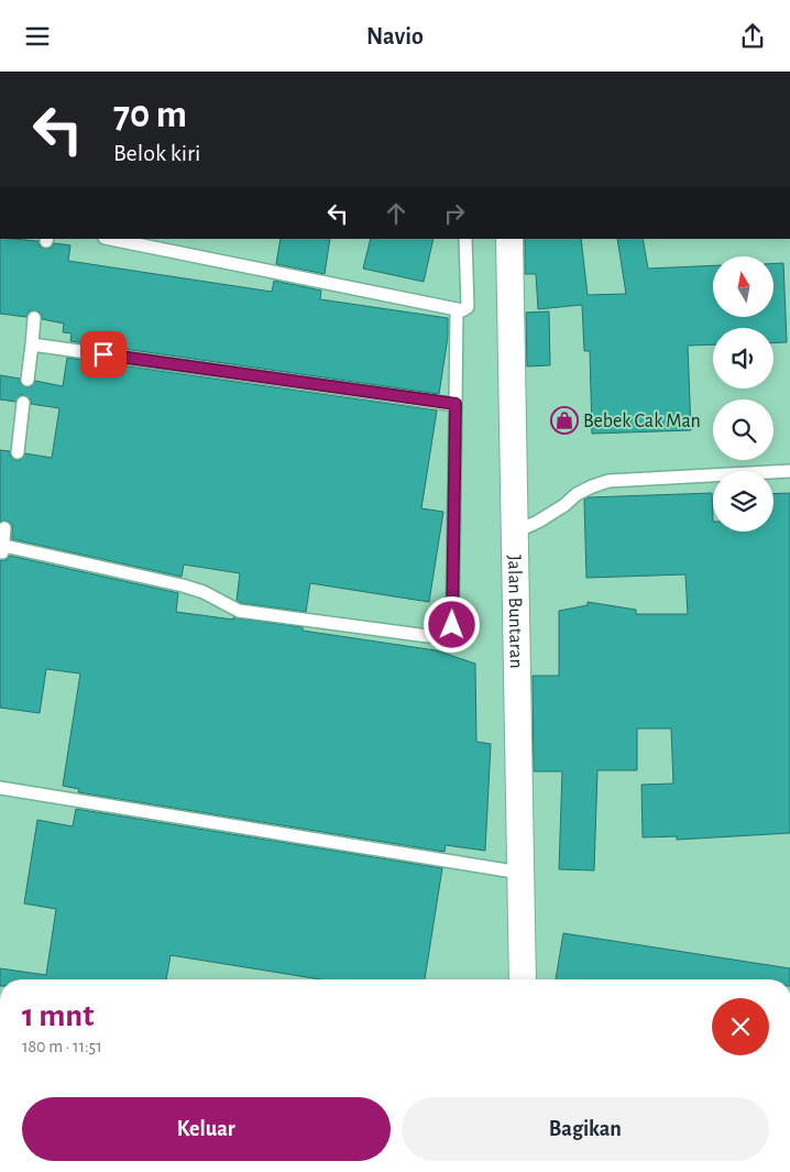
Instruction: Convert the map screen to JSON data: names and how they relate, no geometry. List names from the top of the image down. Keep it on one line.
{"streets":{"street":["Jalan Buntaran"]},"places":{"shop":["Bebek Cak Man"]},"north":"top","page":{"header":"Navio","turn":["70 m","Belok kiri"],"heading":["1 mnt","180 m · 11:51"],"buttons":["Keluar","Bagikan"]}}
